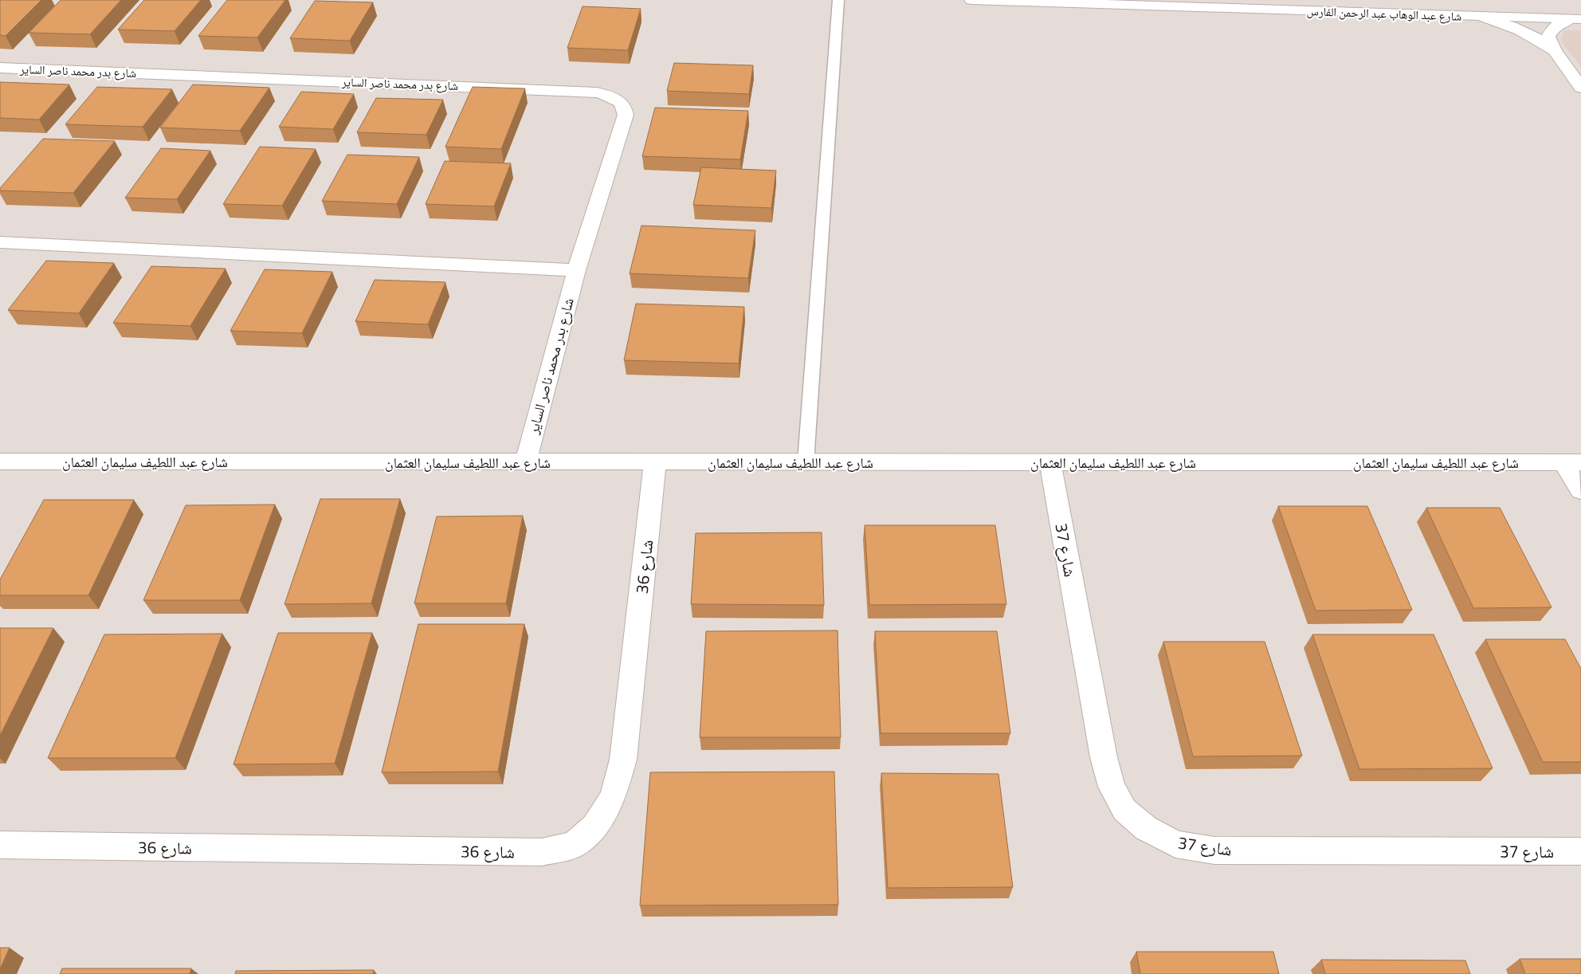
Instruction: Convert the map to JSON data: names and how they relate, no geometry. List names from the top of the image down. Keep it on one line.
{"streets":{"street":["شارع عبد الوهاب عبد الرحمن الفارس","شارع بدر محمد ناصر الساير","شارع عبد اللطيف سليمان العثمان","شارع 37","شارع 36"]},"crossings":[["شارع بدر محمد ناصر الساير","شارع عبد اللطيف سليمان العثمان"],["شارع عبد اللطيف سليمان العثمان","شارع 37"],["شارع عبد اللطيف سليمان العثمان","شارع 36"]]}
